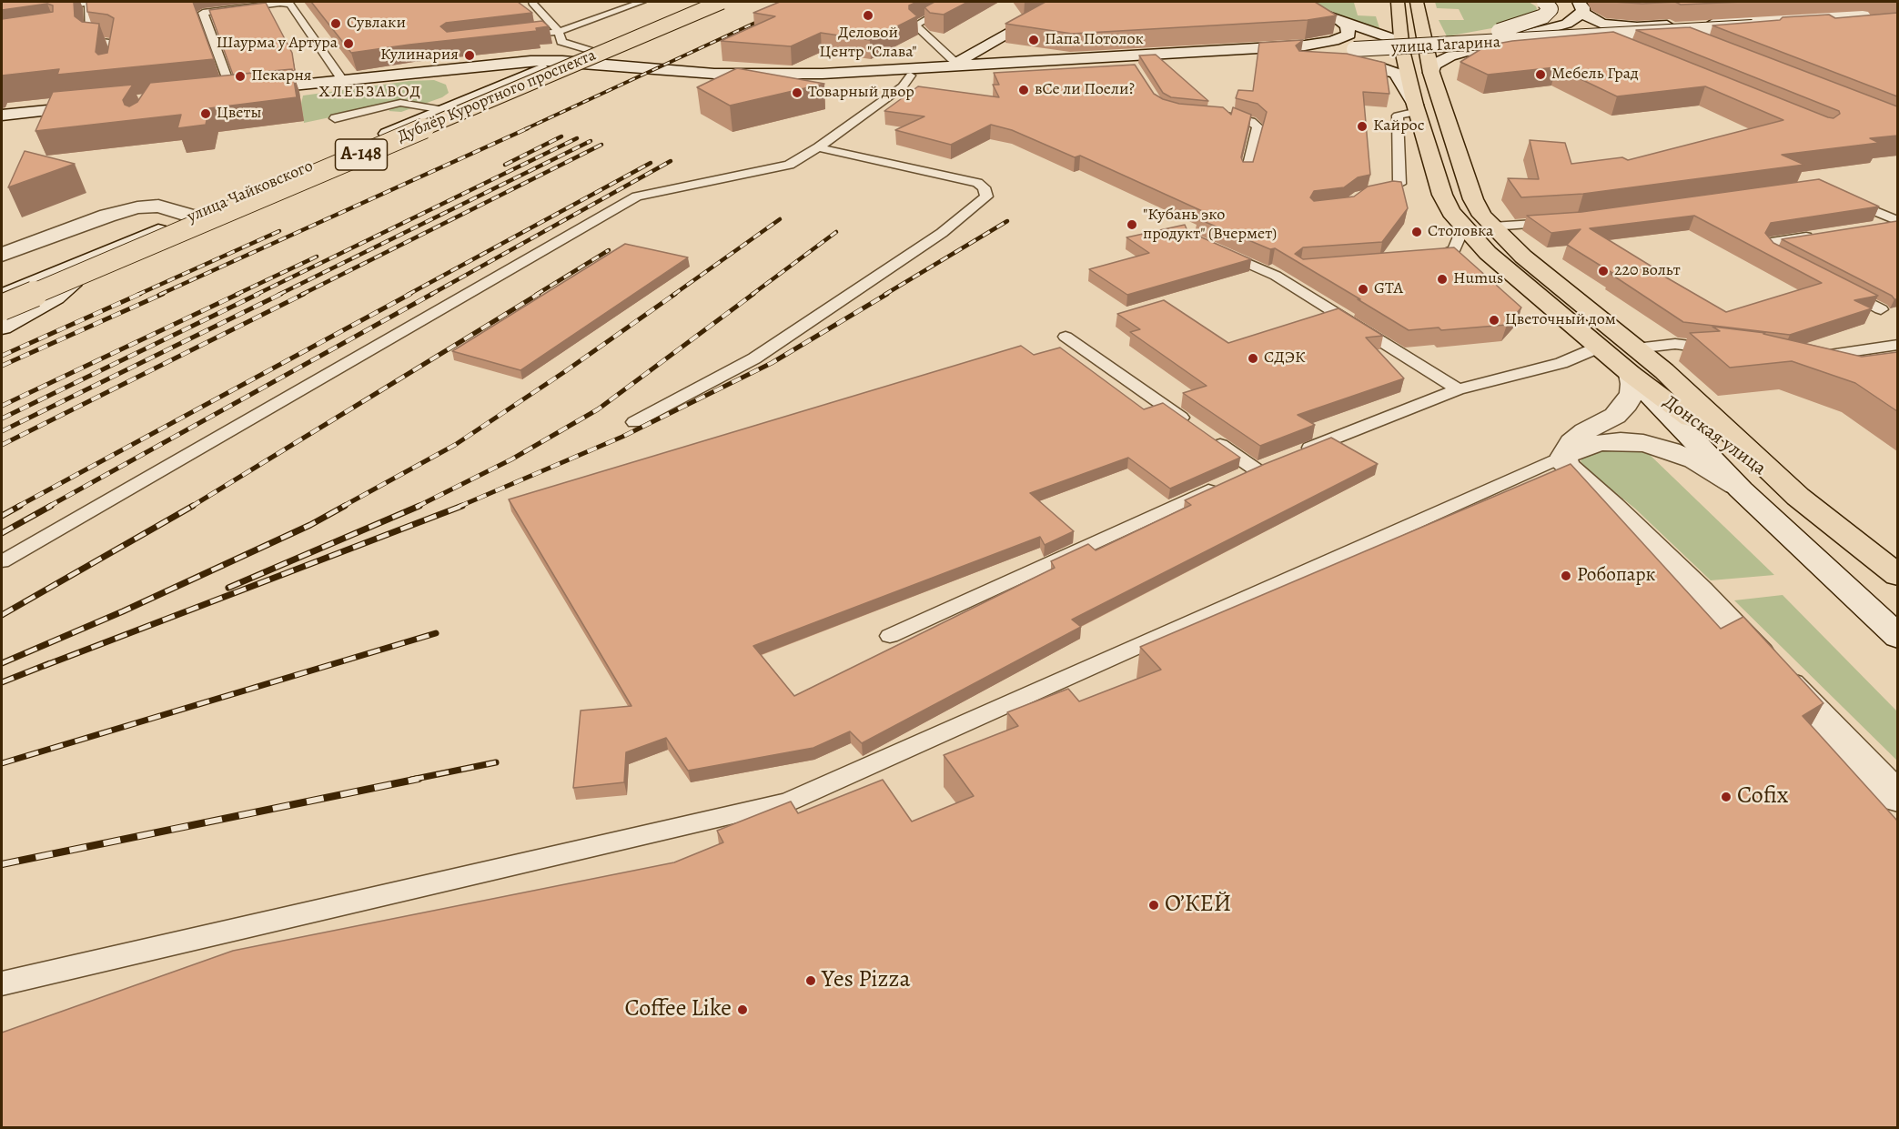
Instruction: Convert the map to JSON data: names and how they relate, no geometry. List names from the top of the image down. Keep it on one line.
{"streets":{"main road":["улица Гагарина","Дублёр Курортного проспекта","А-148","улица Чайковского","Донская улица"]},"districts":["ХЛЕБЗАВОД"],"places":["Деловой Центр \"Слава\"","Сувлаки","Папа Потолок","Шаурма у Артура","Кулинария","Мебель Град","Пекарня","вСе ли Поели?","Товарный двор","Цветы","Кайрос","\"Кубань эко продукт\" (Вчермет)","Столовка","220 вольт","Humus","GTA","Цветочный дом","СДЭК","Робопарк","Cofix","О’КЕЙ","Yes Pizza","Coffee Like"]}
